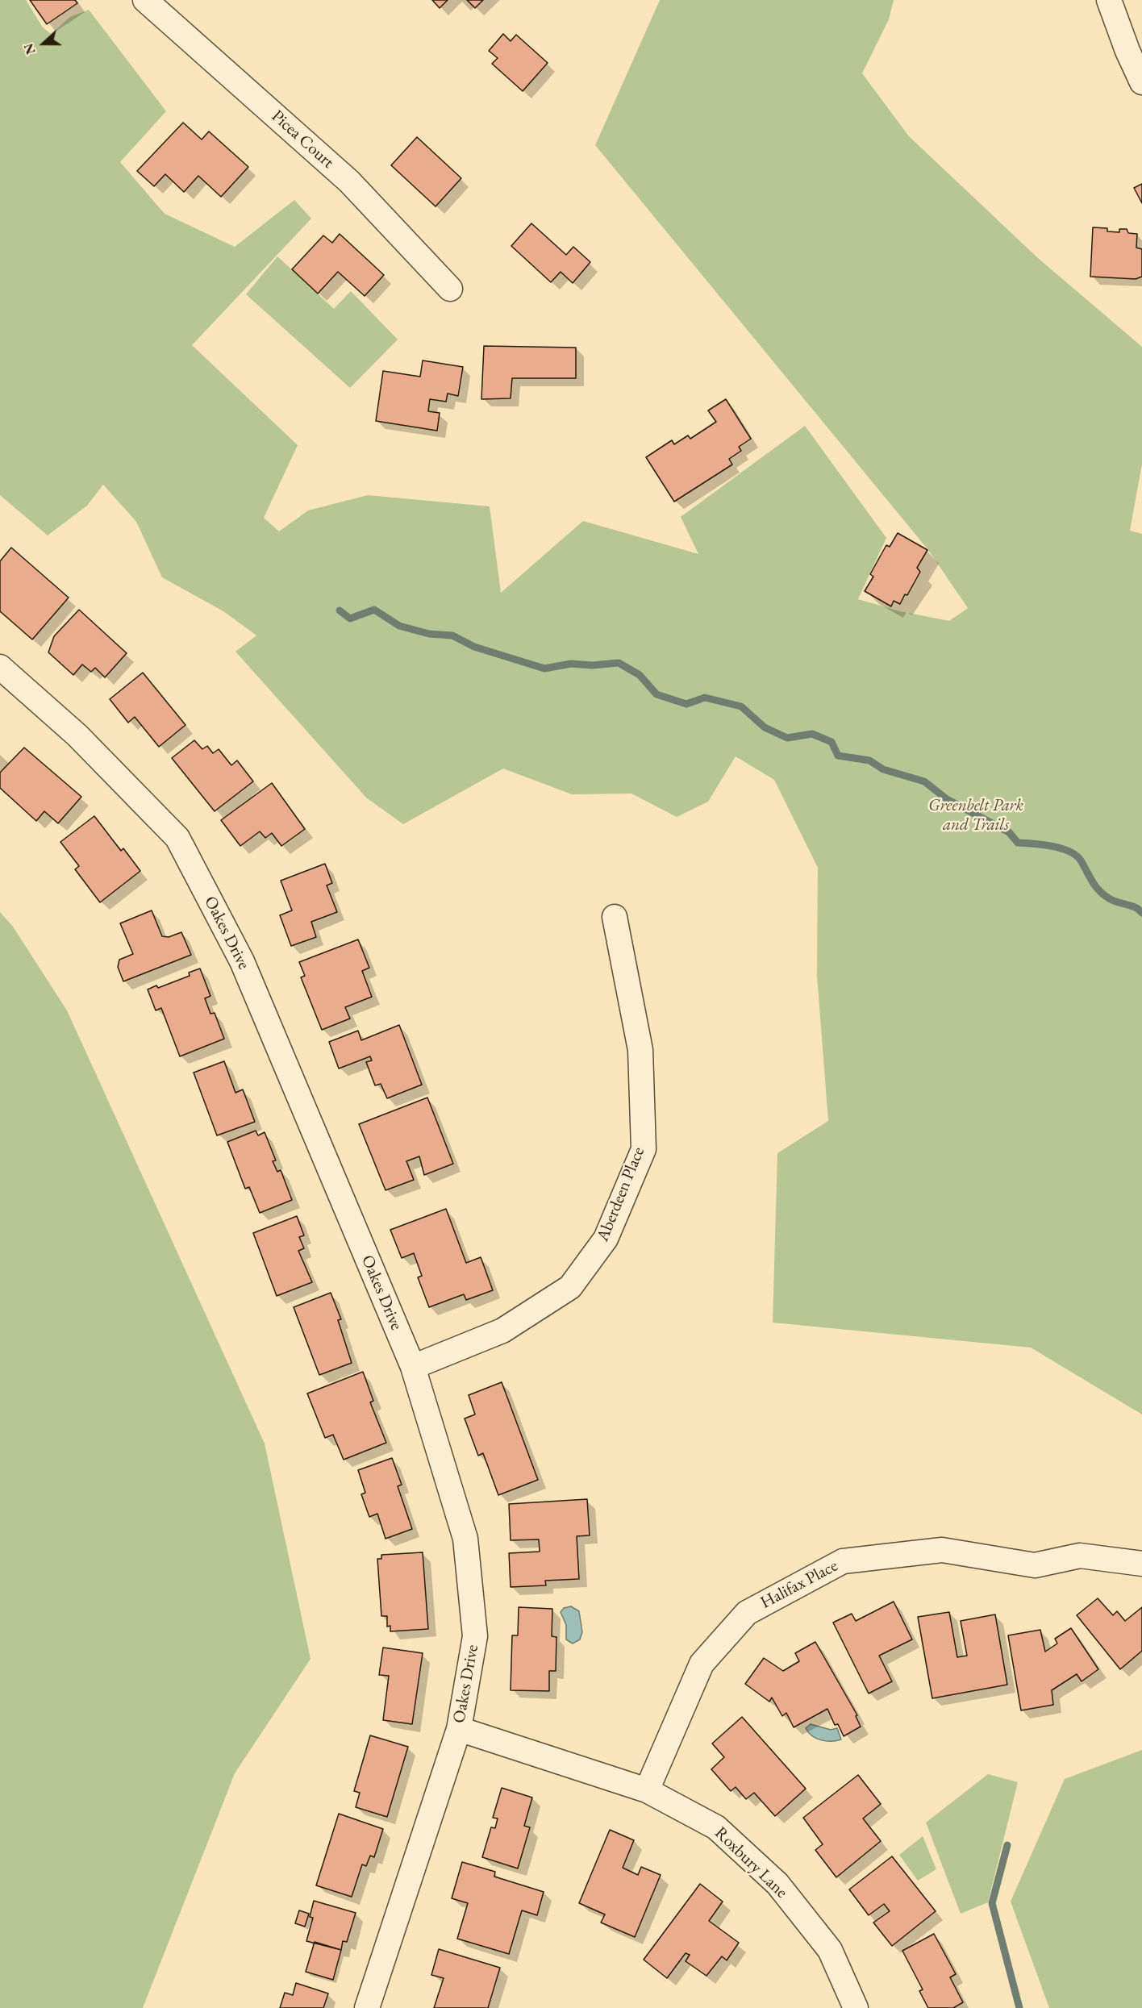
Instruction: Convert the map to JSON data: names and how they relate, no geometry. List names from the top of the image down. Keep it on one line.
{"streets":{"street":["Picea Court","Oakes Drive","Aberdeen Place","Halifax Place","Roxbury Lane"]},"crossings":[["Oakes Drive","Aberdeen Place"],["Oakes Drive","Roxbury Lane"],["Halifax Place","Roxbury Lane"]],"parks":["Greenbelt Park and Trails"],"north":"left"}
